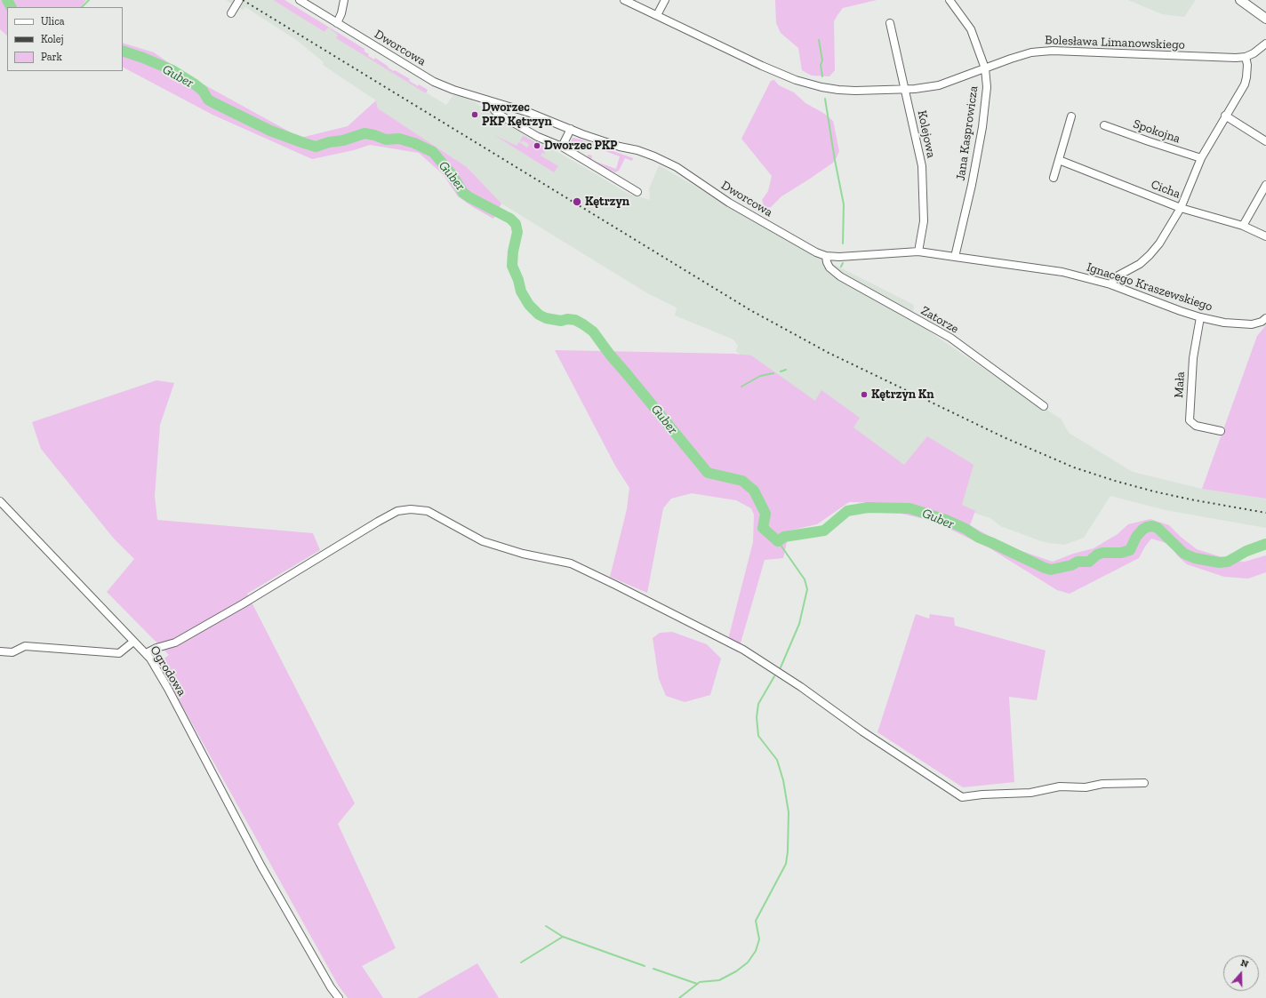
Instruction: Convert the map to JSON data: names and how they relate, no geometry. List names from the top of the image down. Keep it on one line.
{"streets":{"street":["Bolesława Limanowskiego","Dworcowa","Spokojna","Jana Kasprowicza","Kolejowa","Cicha","Ignacego Kraszewskiego","Zatorze","Mała","Ogrodowa"]},"crossings":[["Bolesława Limanowskiego","Jana Kasprowicza"],["Bolesława Limanowskiego","Kolejowa"],["Dworcowa","Kolejowa"],["Dworcowa","Ignacego Kraszewskiego"],["Dworcowa","Zatorze"],["Jana Kasprowicza","Ignacego Kraszewskiego"],["Kolejowa","Ignacego Kraszewskiego"],["Ignacego Kraszewskiego","Mała"]],"water":["Guber"],"places":["Dworzec PKP Kętrzyn","Dworzec PKP","Kętrzyn","Kętrzyn Kn"],"legend":["Ulica","Kolej","Park"],"north":"top"}
